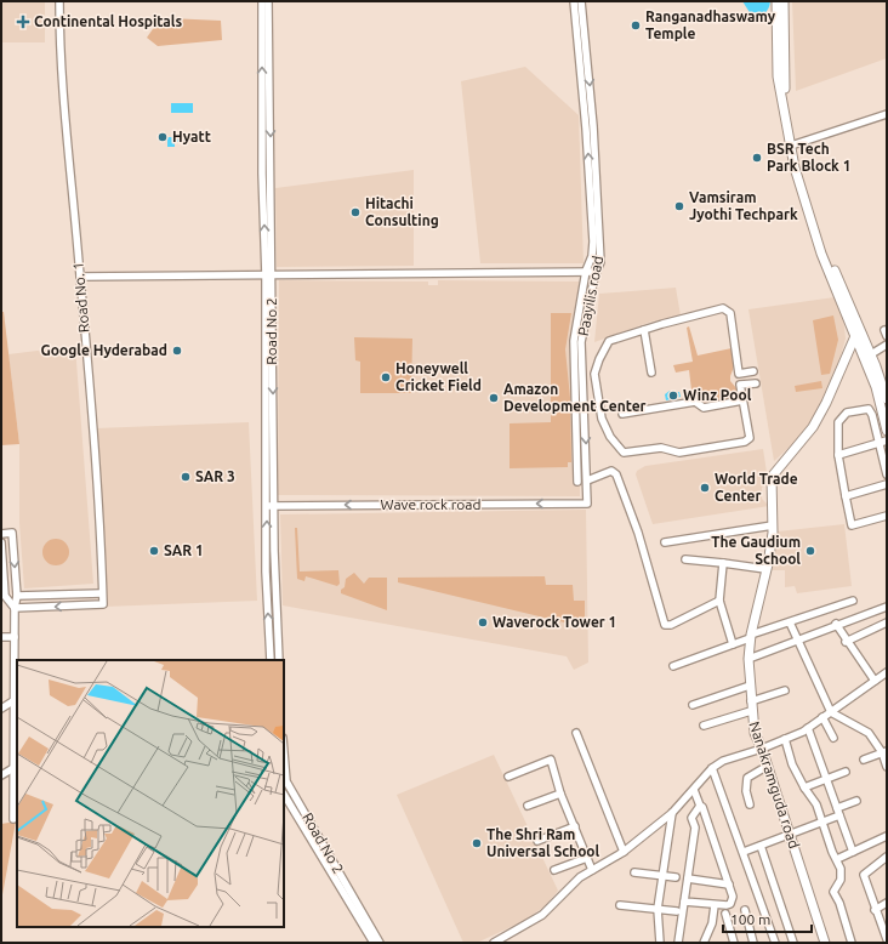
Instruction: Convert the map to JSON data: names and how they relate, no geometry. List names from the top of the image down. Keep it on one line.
{"streets":{"main road":["Nanakramguda road"],"street":["Paayilis road","Road No. 1","Road No 2","Wave rock road"]},"crossings":[["Paayilis road","Wave rock road"],["Road No 2","Wave rock road"]],"one_way":["Wave rock road"],"places":{"health":["Continental Hospitals"],"other":["Ranganadhaswamy Temple","Hyatt","BSR Tech Park Block 1","Vamsiram Jyothi Techpark","Hitachi Consulting","Google Hyderabad","Honeywell Cricket Field","Winz Pool","Amazon Development Center","SAR 3","World Trade Center","SAR 1","The Gaudium School","Waverock Tower 1","The Shri Ram Universal School"]},"scale_bar":"100 m"}
